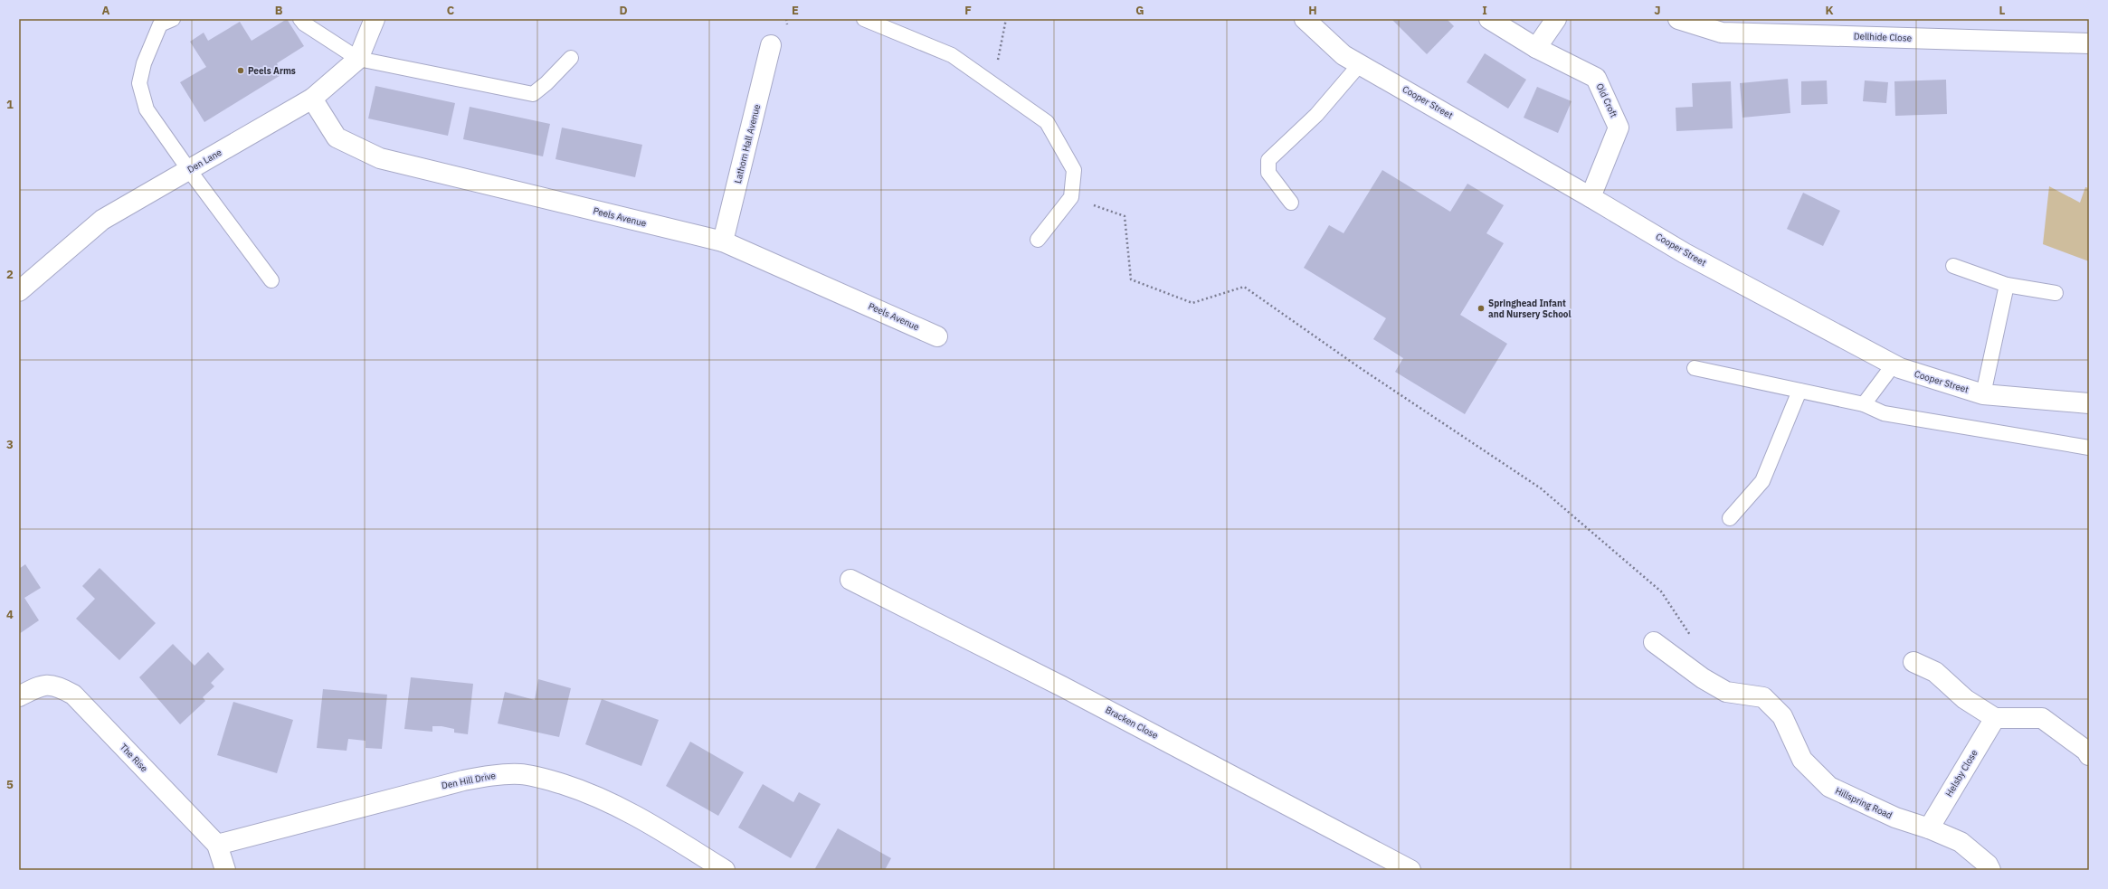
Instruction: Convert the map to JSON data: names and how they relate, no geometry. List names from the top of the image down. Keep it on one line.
{"streets":{"street":["Dellhide Close","Old Croft","Cooper Street","Lathom Hall Avenue","Den Lane","Peels Avenue","Bracken Close","The Rise","Helsby Close","Den Hill Drive","Hillspring Road"]},"crossings":[["Old Croft","Cooper Street"],["Lathom Hall Avenue","Peels Avenue"],["Den Lane","Peels Avenue"],["The Rise","Den Hill Drive"],["Helsby Close","Hillspring Road"]],"places":["Peels Arms","Springhead Infant and Nursery School"],"grid":{"columns":["A","B","C","D","E","F","G","H","I","J","K","L"],"rows":["1","2","3","4","5"]}}
